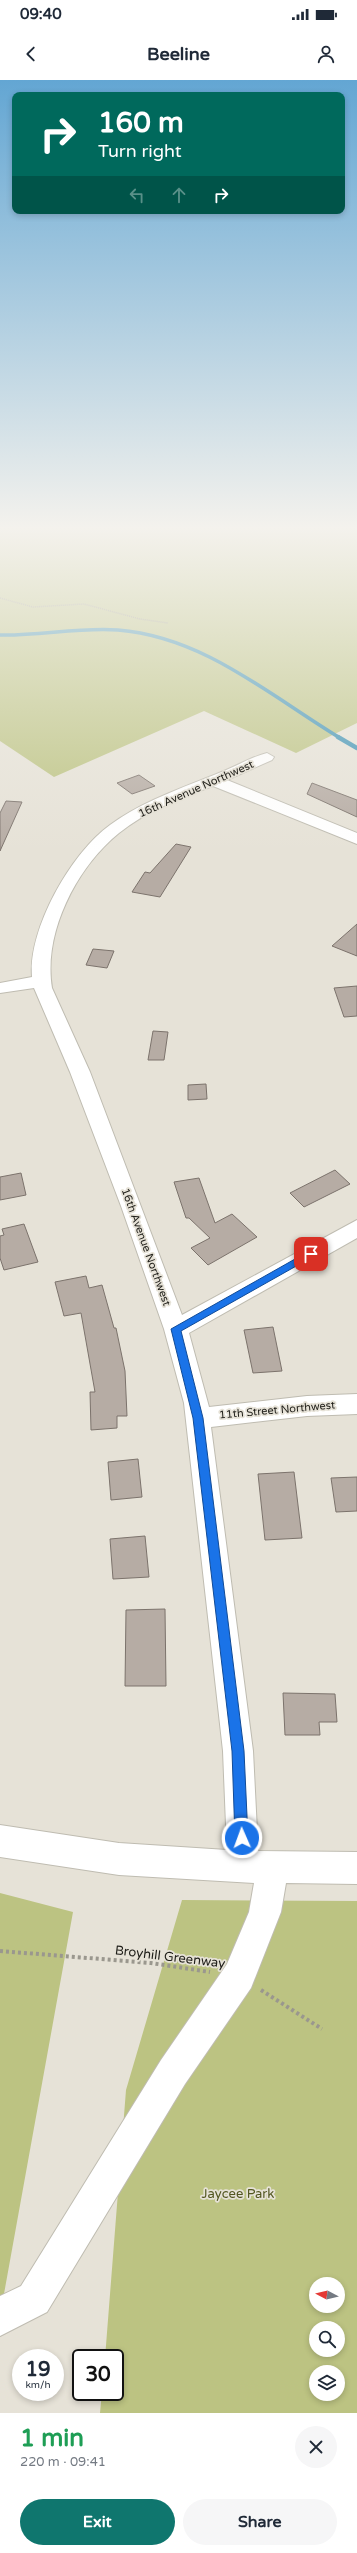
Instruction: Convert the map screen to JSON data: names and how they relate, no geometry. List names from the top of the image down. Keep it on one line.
{"streets":{"street":["16th Avenue Northwest","11th Street Northwest"],"path":["Broyhill Greenway"]},"crossings":[["16th Avenue Northwest","11th Street Northwest"],["16th Avenue Northwest","Broyhill Greenway"]],"parks":["Jaycee Park"],"north":"left","page":{"status":"09:40","header":"Beeline","turn":["160 m","Turn right"],"speed":"19 km/h","limit":"30","heading":["1 min","220 m · 09:41"],"buttons":["Exit","Share"]}}
